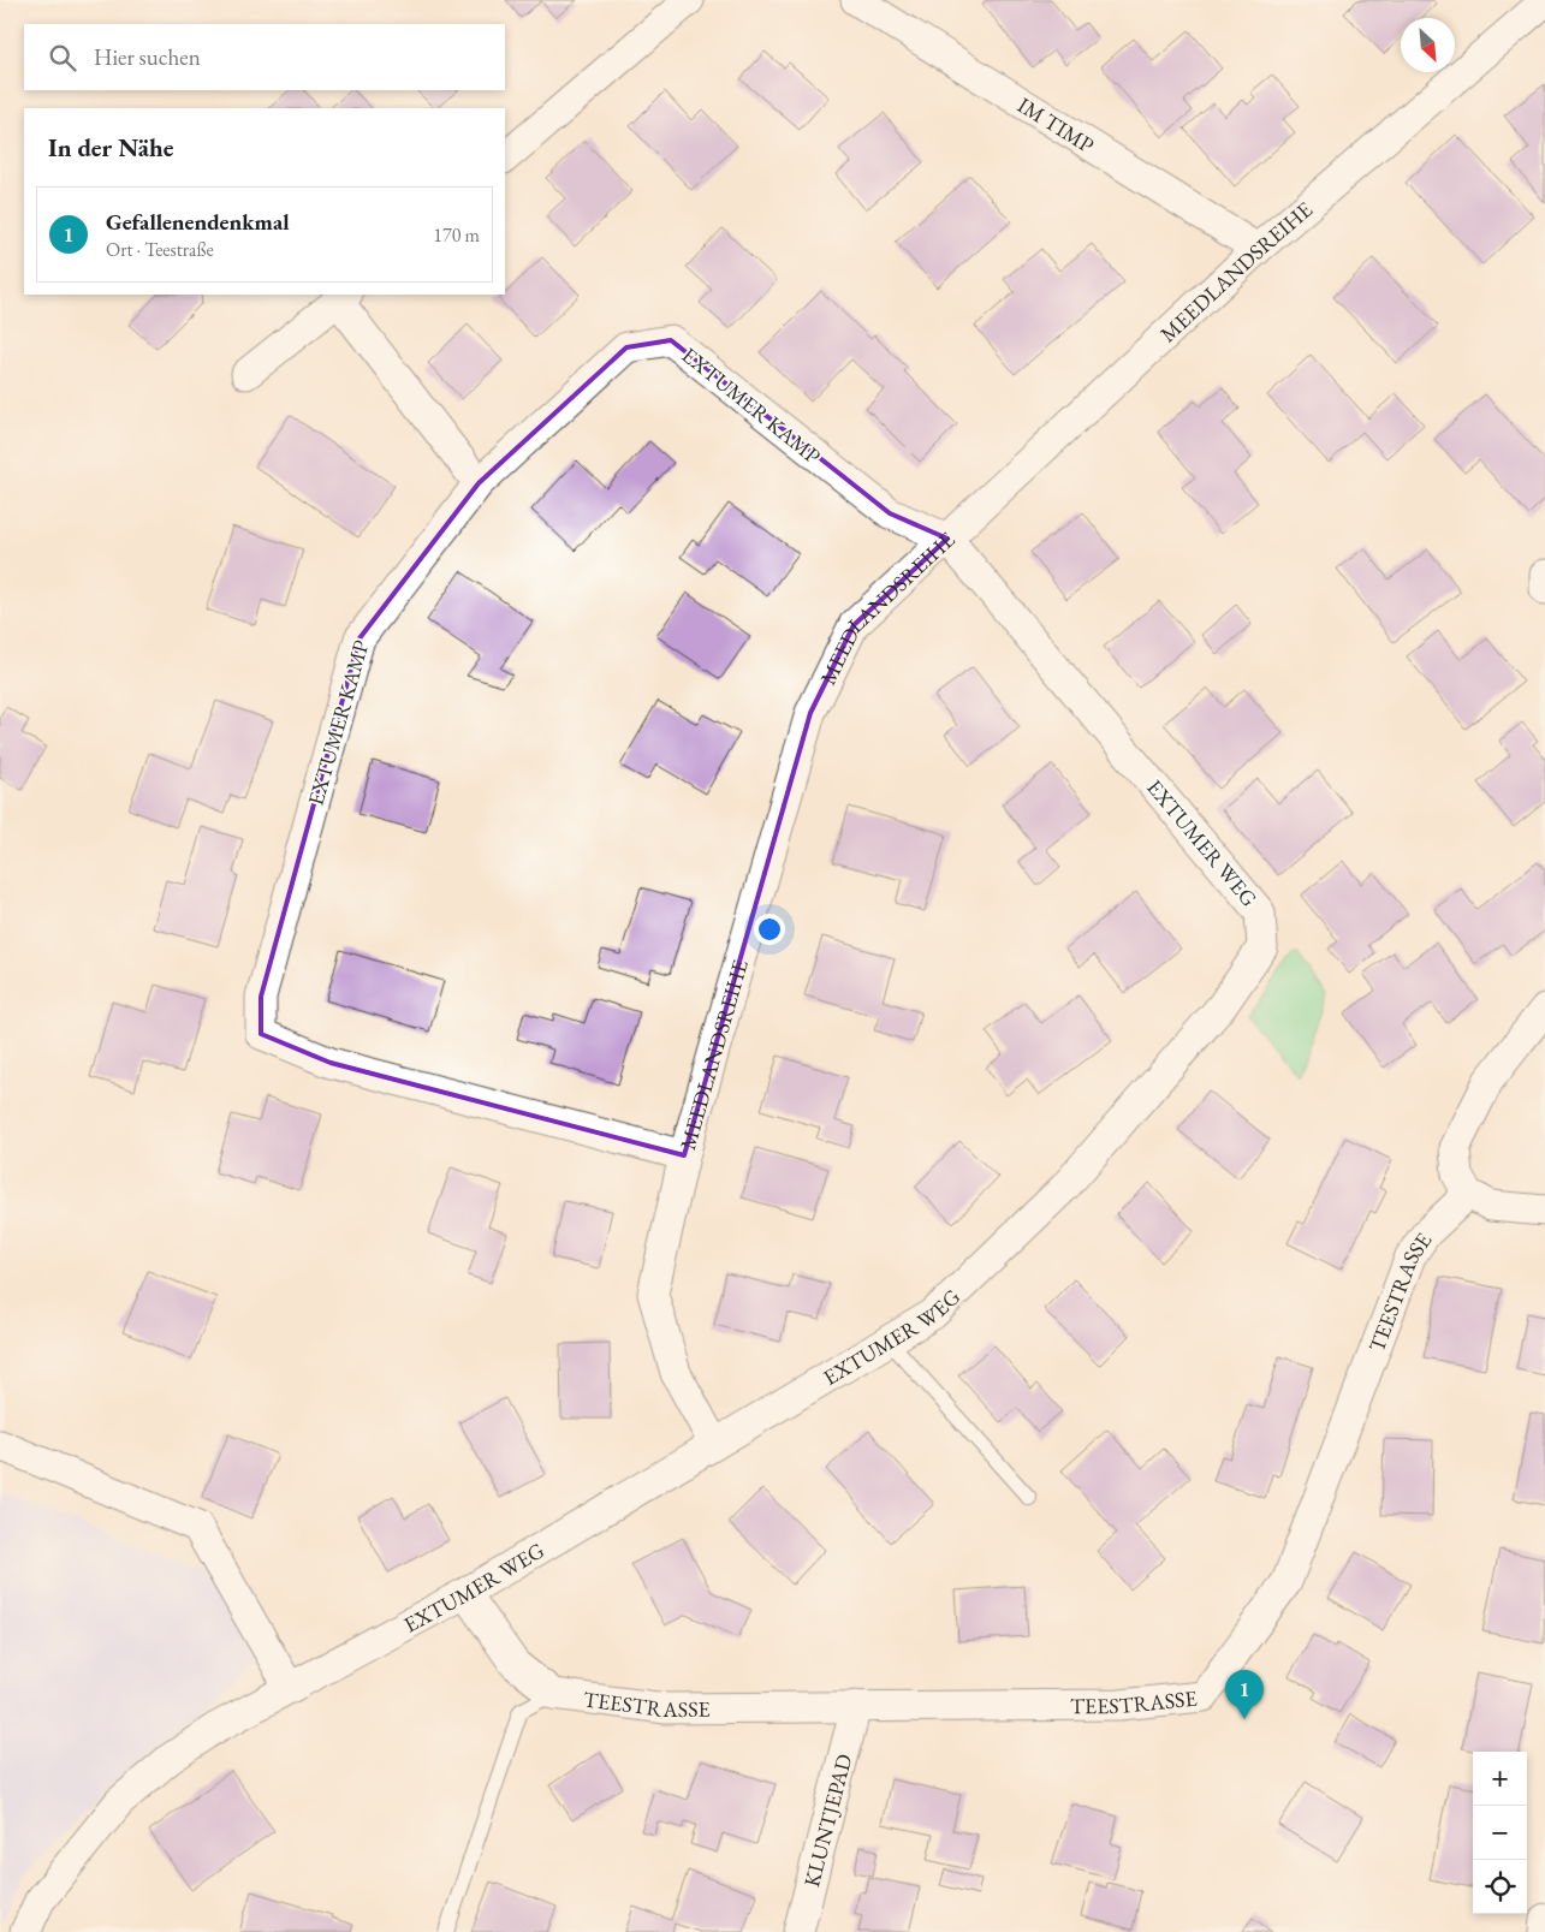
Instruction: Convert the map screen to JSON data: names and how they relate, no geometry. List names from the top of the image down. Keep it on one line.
{"streets":{"street":["IM TIMP","MEEDLANDSREIHE","EXTUMER KAMP","EXTUMER WEG","TEESTRASSE","KLUNTJEPAD"]},"crossings":[["IM TIMP","MEEDLANDSREIHE"],["MEEDLANDSREIHE","EXTUMER KAMP"],["MEEDLANDSREIHE","EXTUMER WEG"],["EXTUMER KAMP","EXTUMER WEG"],["EXTUMER WEG","TEESTRASSE"],["TEESTRASSE","KLUNTJEPAD"]],"north":"bottom right","page":{"search":"Hier suchen","heading":"In der Nähe","list":[{"mark":"1","name":"Gefallenendenkmal","note":"Ort · Teestraße","value":"170 m"}],"pins":"1","map_buttons":["+","−"]}}
